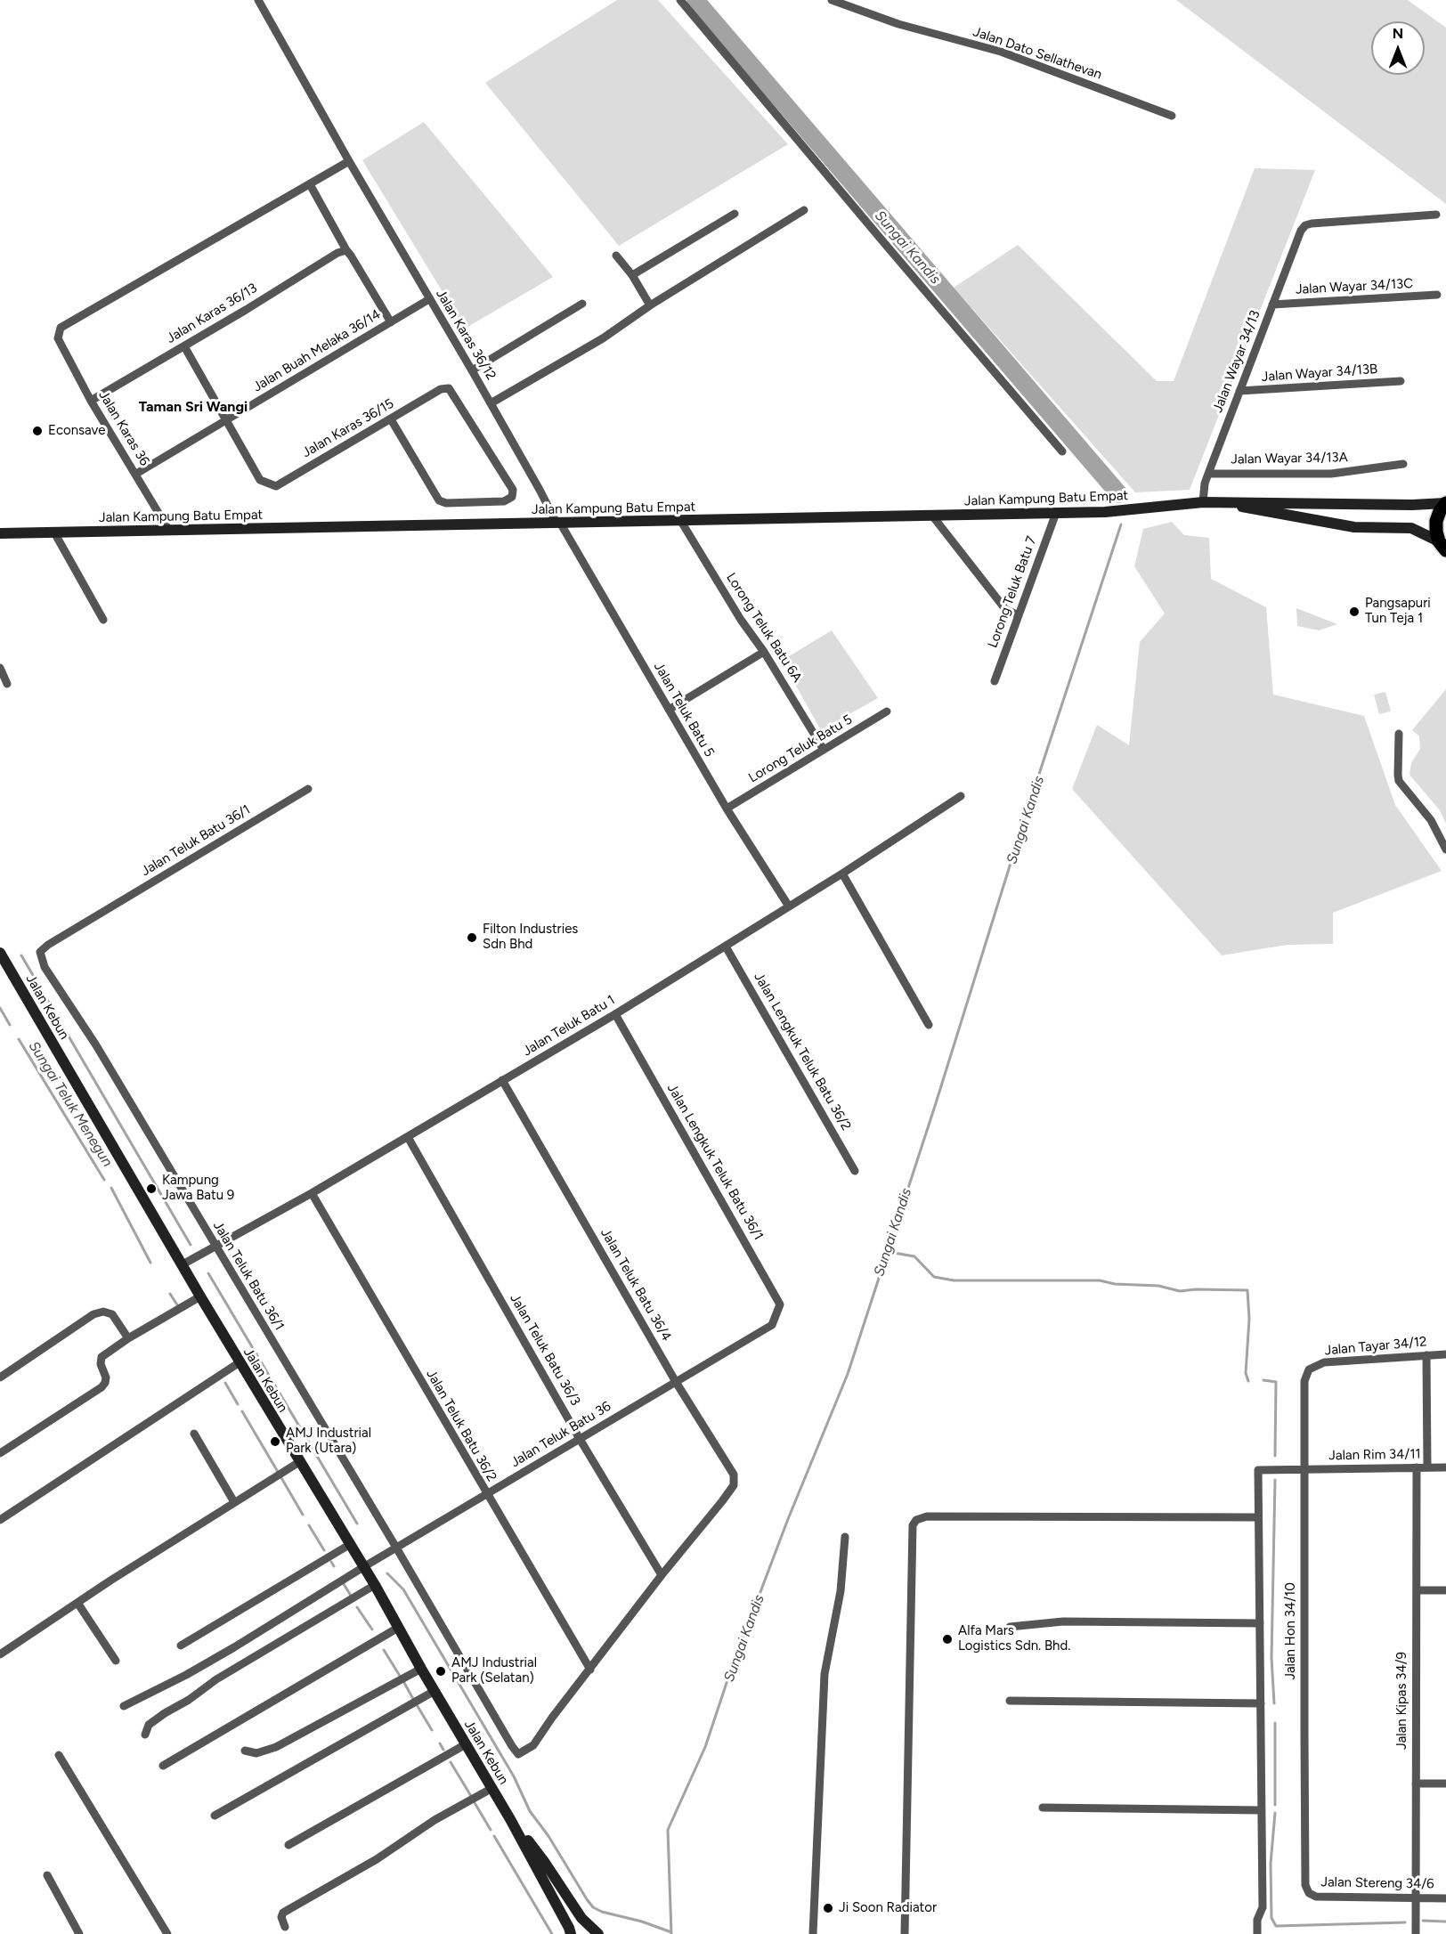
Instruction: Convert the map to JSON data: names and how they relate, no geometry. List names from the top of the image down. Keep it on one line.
{"streets":{"main road":["Jalan Kampung Batu Empat","Jalan Kebun"],"street":["Jalan Dato Sellathevan","Jalan Wayar 34/13C","Jalan Karas 36/13","Jalan Karas 36/12","Jalan Buah Melaka 36/14","Jalan Wayar 34/13","Jalan Wayar 34/13B","Jalan Karas 36","Jalan Karas 36/15","Jalan Wayar 34/13A","Lorong Teluk Batu 7","Lorong Teluk Batu 6A","Jalan Teluk Batu 5","Lorong Teluk Batu 5","Jalan Teluk Batu 36/1","Jalan Teluk Batu 1","Jalan Lengkuk Teluk Batu 36/2","Jalan Lengkuk Teluk Batu 36/1","Jalan Teluk Batu 36/4","Jalan Tayar 34/12","Jalan Teluk Batu 36/3","Jalan Teluk Batu 36/2","Jalan Teluk Batu 36","Jalan Rim 34/11","Jalan Hon 34/10","Jalan Kipas 34/9","Jalan Stereng 34/6"]},"crossings":[["Jalan Wayar 34/13C","Jalan Wayar 34/13"],["Jalan Karas 36/13","Jalan Karas 36"],["Jalan Karas 36/12","Jalan Buah Melaka 36/14"],["Jalan Karas 36/12","Jalan Kampung Batu Empat"],["Jalan Karas 36/12","Jalan Teluk Batu 5"],["Jalan Buah Melaka 36/14","Jalan Karas 36"],["Jalan Buah Melaka 36/14","Jalan Karas 36/15"],["Jalan Wayar 34/13","Jalan Wayar 34/13B"],["Jalan Wayar 34/13","Jalan Wayar 34/13A"],["Jalan Wayar 34/13","Jalan Kampung Batu Empat"],["Jalan Karas 36","Jalan Kampung Batu Empat"],["Jalan Kampung Batu Empat","Lorong Teluk Batu 7"],["Jalan Kampung Batu Empat","Lorong Teluk Batu 6A"],["Jalan Kampung Batu Empat","Jalan Teluk Batu 5"],["Lorong Teluk Batu 6A","Lorong Teluk Batu 5"],["Jalan Teluk Batu 5","Lorong Teluk Batu 5"],["Jalan Teluk Batu 5","Jalan Teluk Batu 1"],["Jalan Teluk Batu 36/1","Jalan Teluk Batu 1"],["Jalan Teluk Batu 36/1","Jalan Teluk Batu 36/4"],["Jalan Teluk Batu 36/1","Jalan Teluk Batu 36"],["Jalan Kebun","Jalan Teluk Batu 1"],["Jalan Kebun","Jalan Teluk Batu 36"],["Jalan Teluk Batu 1","Jalan Lengkuk Teluk Batu 36/2"],["Jalan Teluk Batu 1","Jalan Lengkuk Teluk Batu 36/1"],["Jalan Teluk Batu 1","Jalan Teluk Batu 36/4"],["Jalan Teluk Batu 1","Jalan Teluk Batu 36/3"],["Jalan Teluk Batu 1","Jalan Teluk Batu 36/2"],["Jalan Lengkuk Teluk Batu 36/1","Jalan Teluk Batu 36"],["Jalan Teluk Batu 36/4","Jalan Teluk Batu 36/3"],["Jalan Teluk Batu 36/4","Jalan Teluk Batu 36/2"],["Jalan Teluk Batu 36/4","Jalan Teluk Batu 36"],["Jalan Tayar 34/12","Jalan Hon 34/10"],["Jalan Teluk Batu 36/3","Jalan Teluk Batu 36"],["Jalan Teluk Batu 36/2","Jalan Teluk Batu 36"],["Jalan Rim 34/11","Jalan Hon 34/10"],["Jalan Rim 34/11","Jalan Kipas 34/9"],["Jalan Hon 34/10","Jalan Stereng 34/6"],["Jalan Kipas 34/9","Jalan Stereng 34/6"]],"districts":["Taman Sri Wangi"],"water":["Sungai Kandis","Sungai Teluk Menegun"],"places":["Econsave","Pangsapuri Tun Teja 1","Filton Industries Sdn Bhd","Kampung Jawa Batu 9","AMJ Industrial Park (Utara)","Alfa Mars Logistics Sdn. Bhd.","AMJ Industrial Park (Selatan)","Ji Soon Radiator"],"north":"top"}
